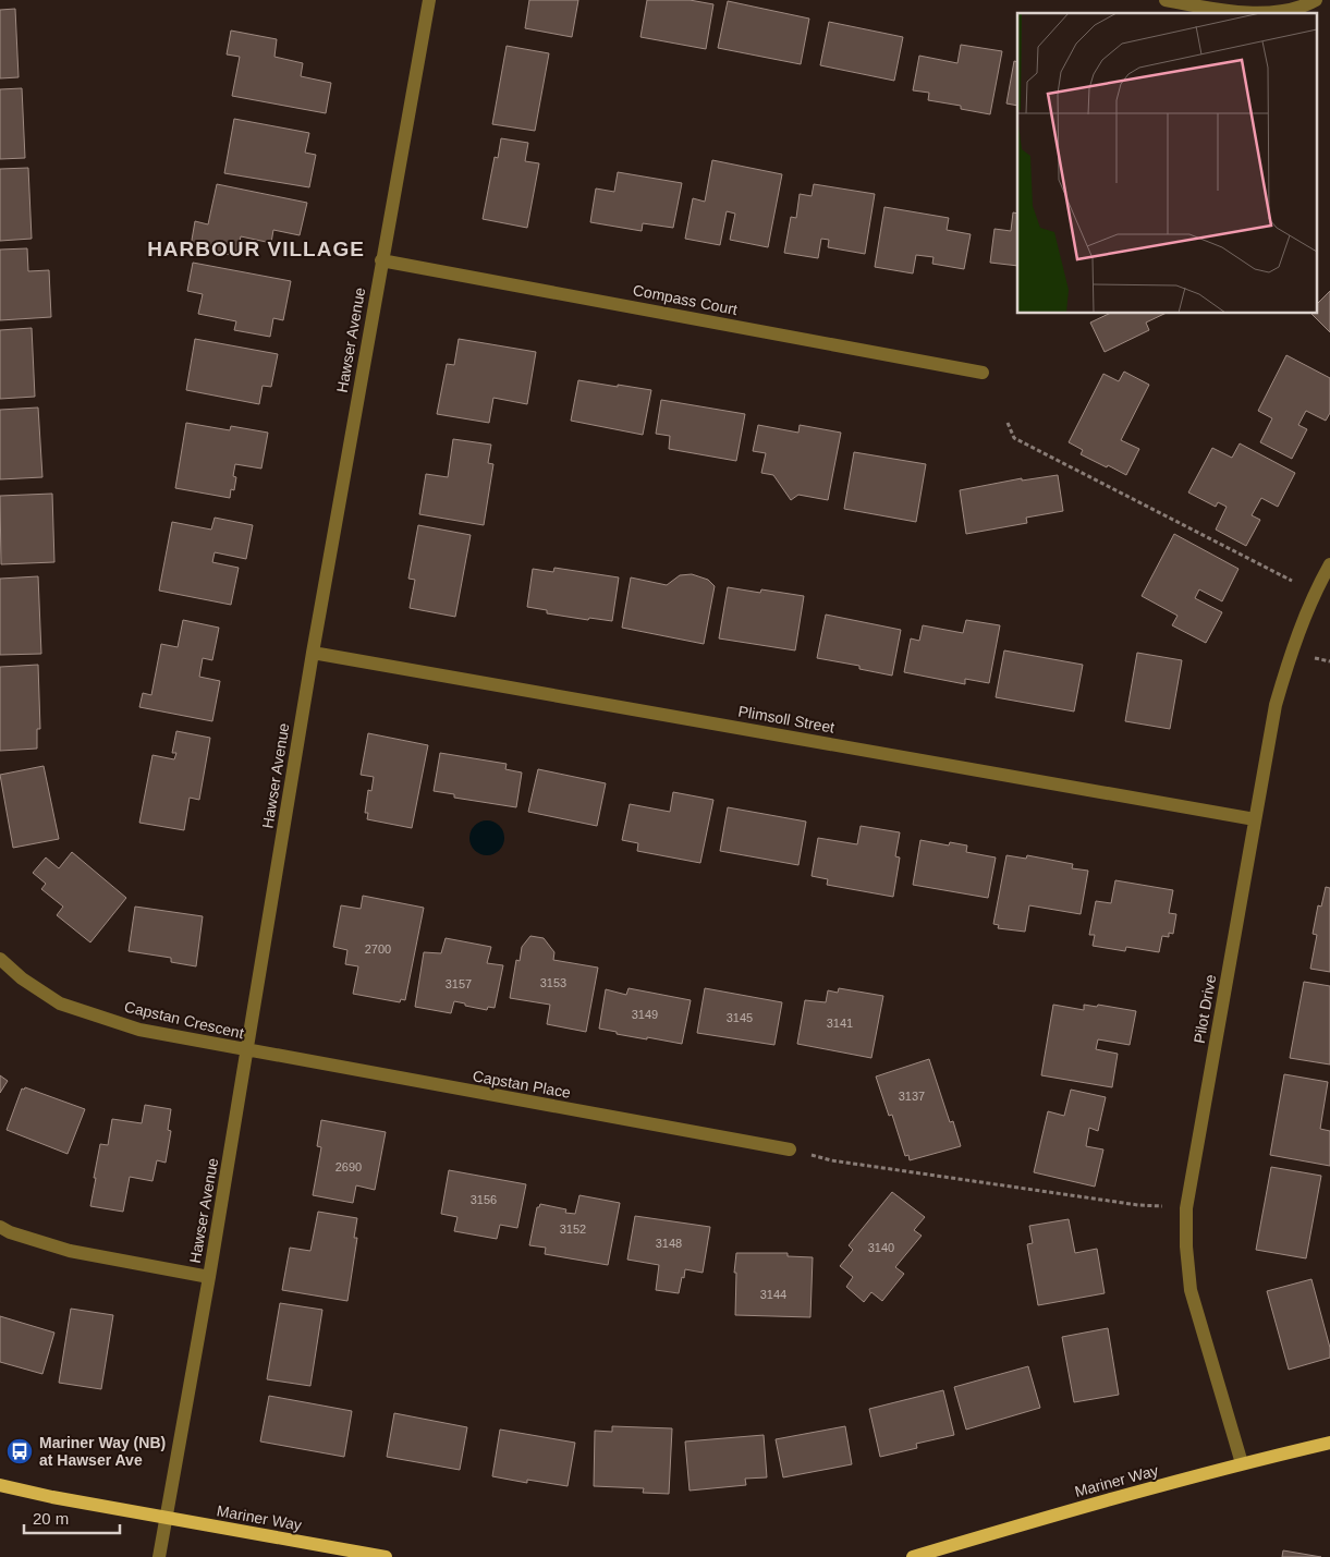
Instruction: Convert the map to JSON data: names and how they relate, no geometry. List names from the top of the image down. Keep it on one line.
{"streets":{"main road":["Mariner Way"],"street":["Compass Court","Hawser Avenue","Plimsoll Street","Pilot Drive","Capstan Crescent","Capstan Place"]},"crossings":[["Compass Court","Hawser Avenue"],["Hawser Avenue","Plimsoll Street"],["Hawser Avenue","Capstan Crescent"],["Hawser Avenue","Capstan Place"],["Hawser Avenue","Mariner Way"],["Plimsoll Street","Pilot Drive"],["Pilot Drive","Mariner Way"],["Capstan Crescent","Capstan Place"]],"districts":["HARBOUR VILLAGE"],"places":{"bus stop":["Mariner Way (NB) at Hawser Ave"]},"house_numbers":["2700","3153","3157","3149","3145","3141","3137","2690","3156","3152","3148","3140","3144"],"scale_bar":"20 m"}
